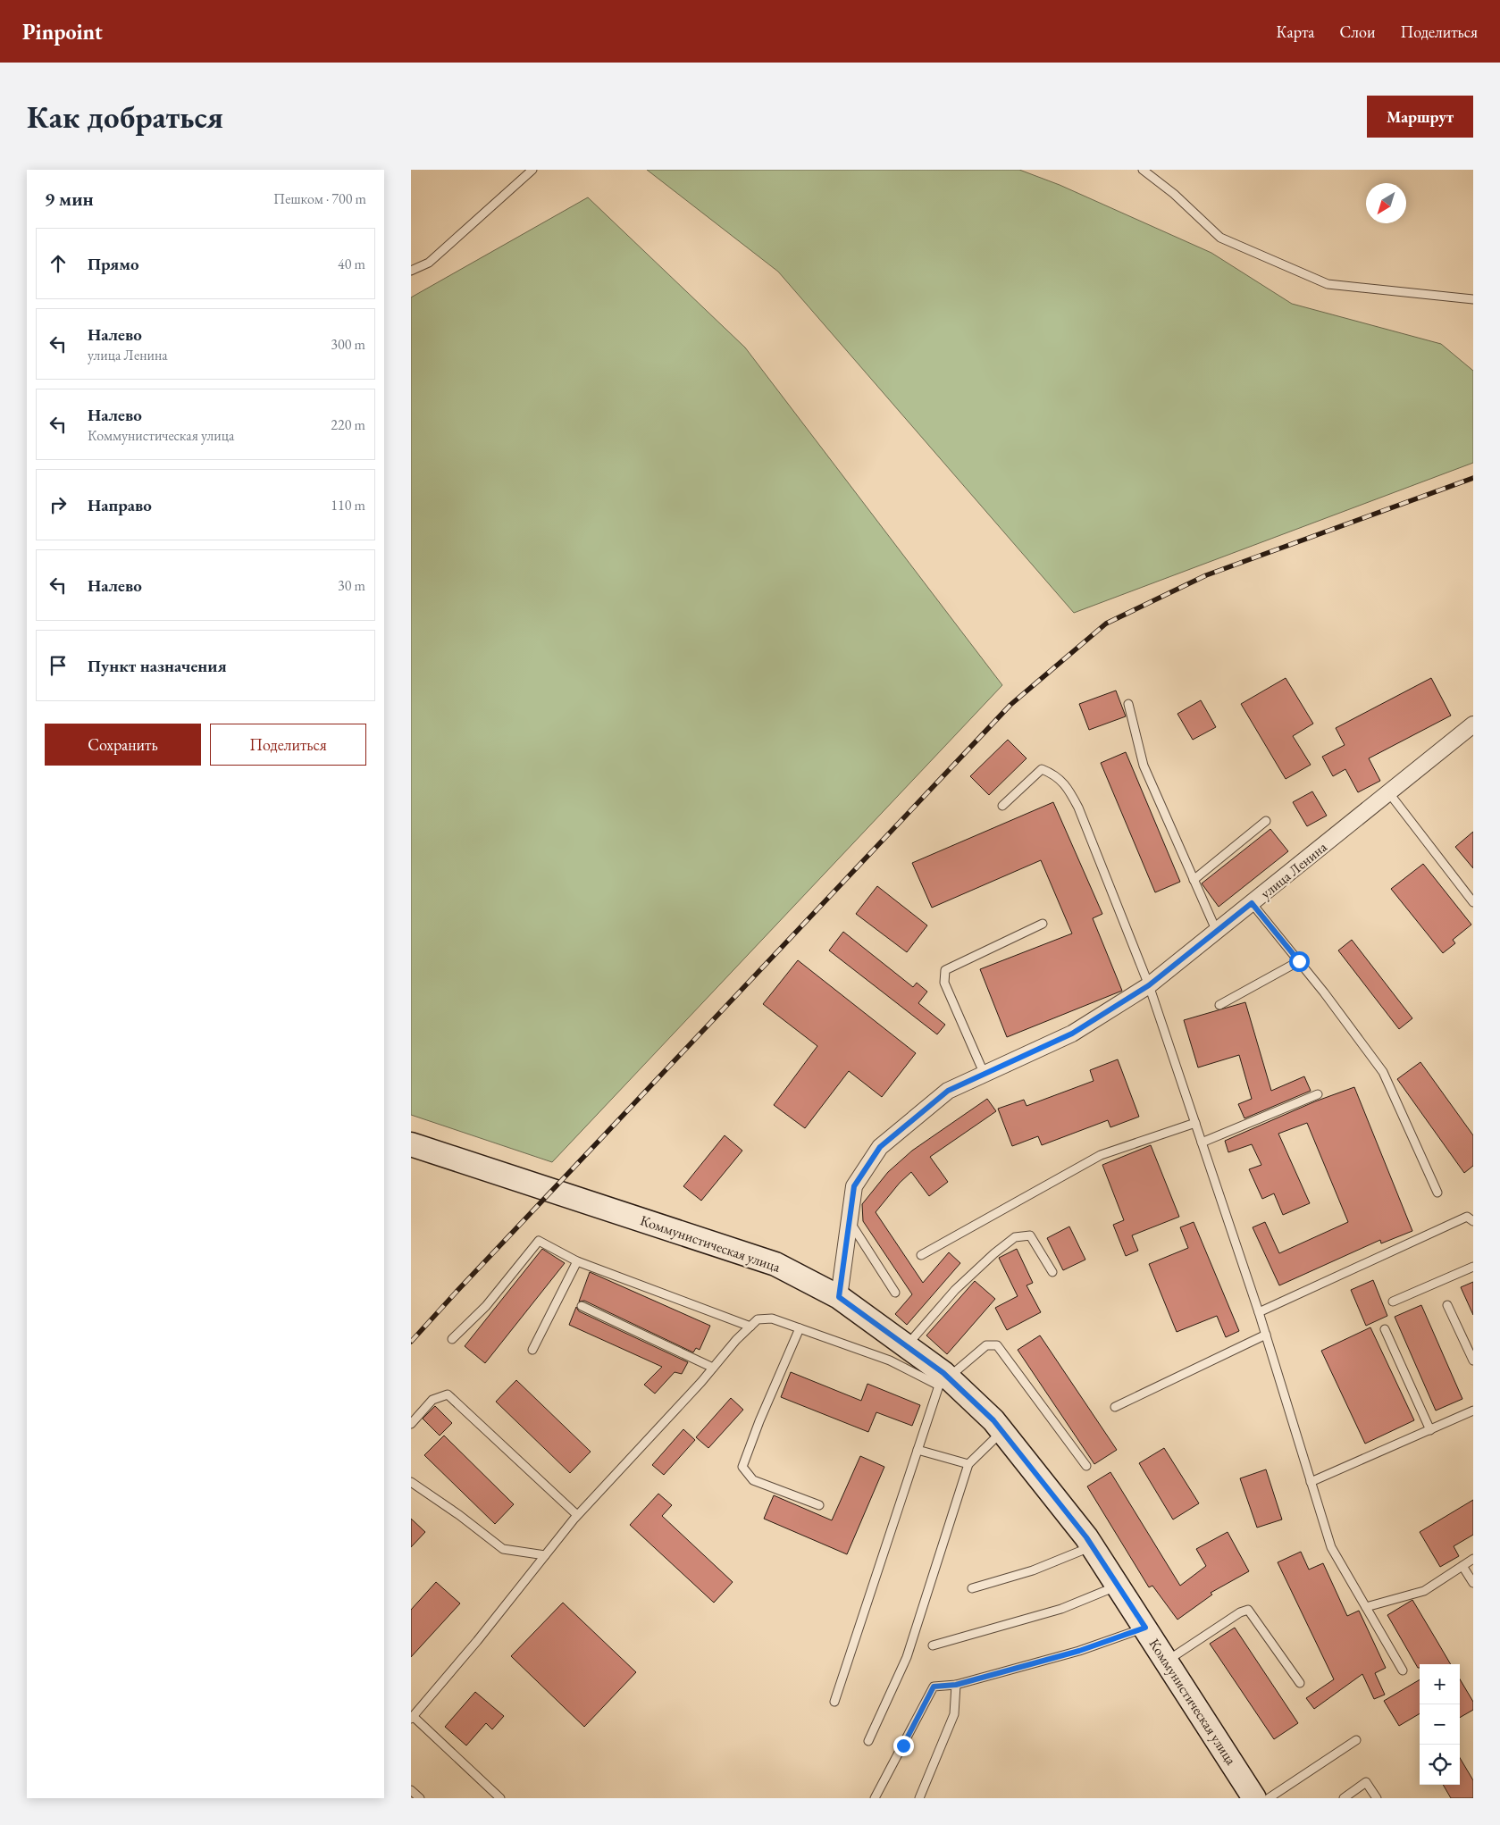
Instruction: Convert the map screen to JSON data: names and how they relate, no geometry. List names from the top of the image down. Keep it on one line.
{"streets":{"main road":["Коммунистическая улица"],"street":["улица Ленина"]},"crossings":[["улица Ленина","Коммунистическая улица"]],"north":"bottom left","page":{"header":"Pinpoint","nav":["Карта","Слои","Поделиться"],"buttons":["Маршрут",["Сохранить","Поделиться"]],"title":"Как добраться","heading":["9 мин","Пешком · 700 m"],"list":[["Прямо","40 m"],["Налево","улица Ленина","300 m"],["Налево","Коммунистическая улица","220 m"],["Направо","110 m"],["Налево","30 m"],"Пункт назначения"],"map_buttons":["+","−"]}}
